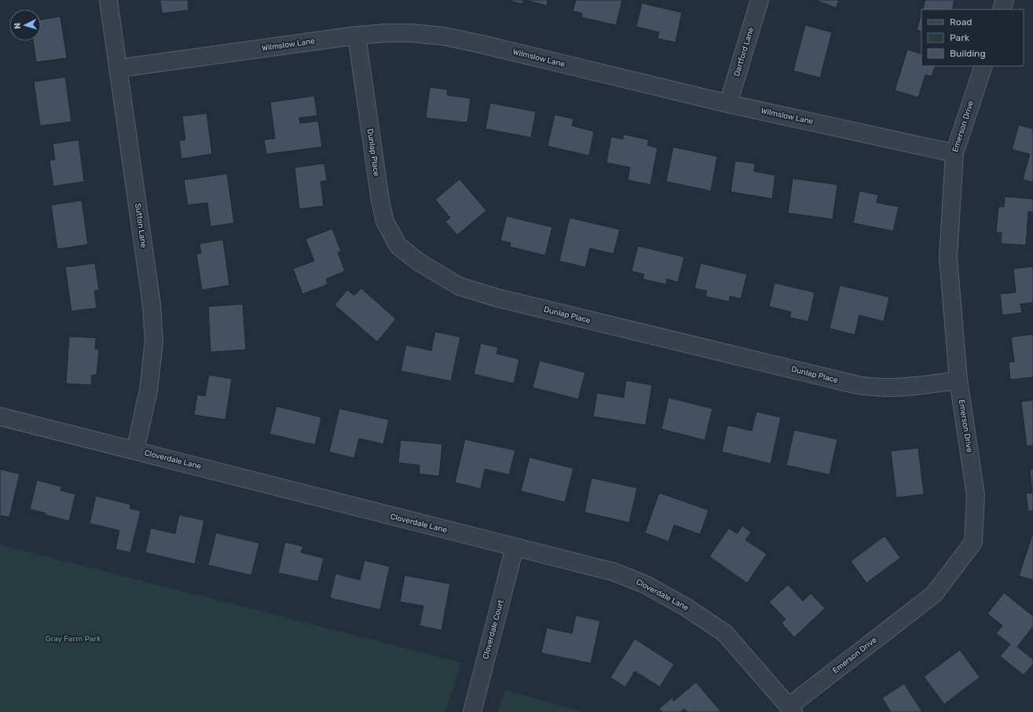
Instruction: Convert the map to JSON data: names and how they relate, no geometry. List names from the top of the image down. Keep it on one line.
{"streets":{"street":["Wilmslow Lane","Dartford Lane","Emerson Drive","Dunlap Place","Sutton Lane","Cloverdale Lane","Cloverdale Court"]},"crossings":[["Wilmslow Lane","Dartford Lane"],["Wilmslow Lane","Emerson Drive"],["Wilmslow Lane","Dunlap Place"],["Wilmslow Lane","Sutton Lane"],["Emerson Drive","Dunlap Place"],["Emerson Drive","Cloverdale Lane"],["Sutton Lane","Cloverdale Lane"],["Cloverdale Lane","Cloverdale Court"]],"parks":["Gray Farm Park"],"legend":["Road","Park","Building"],"north":"left"}
